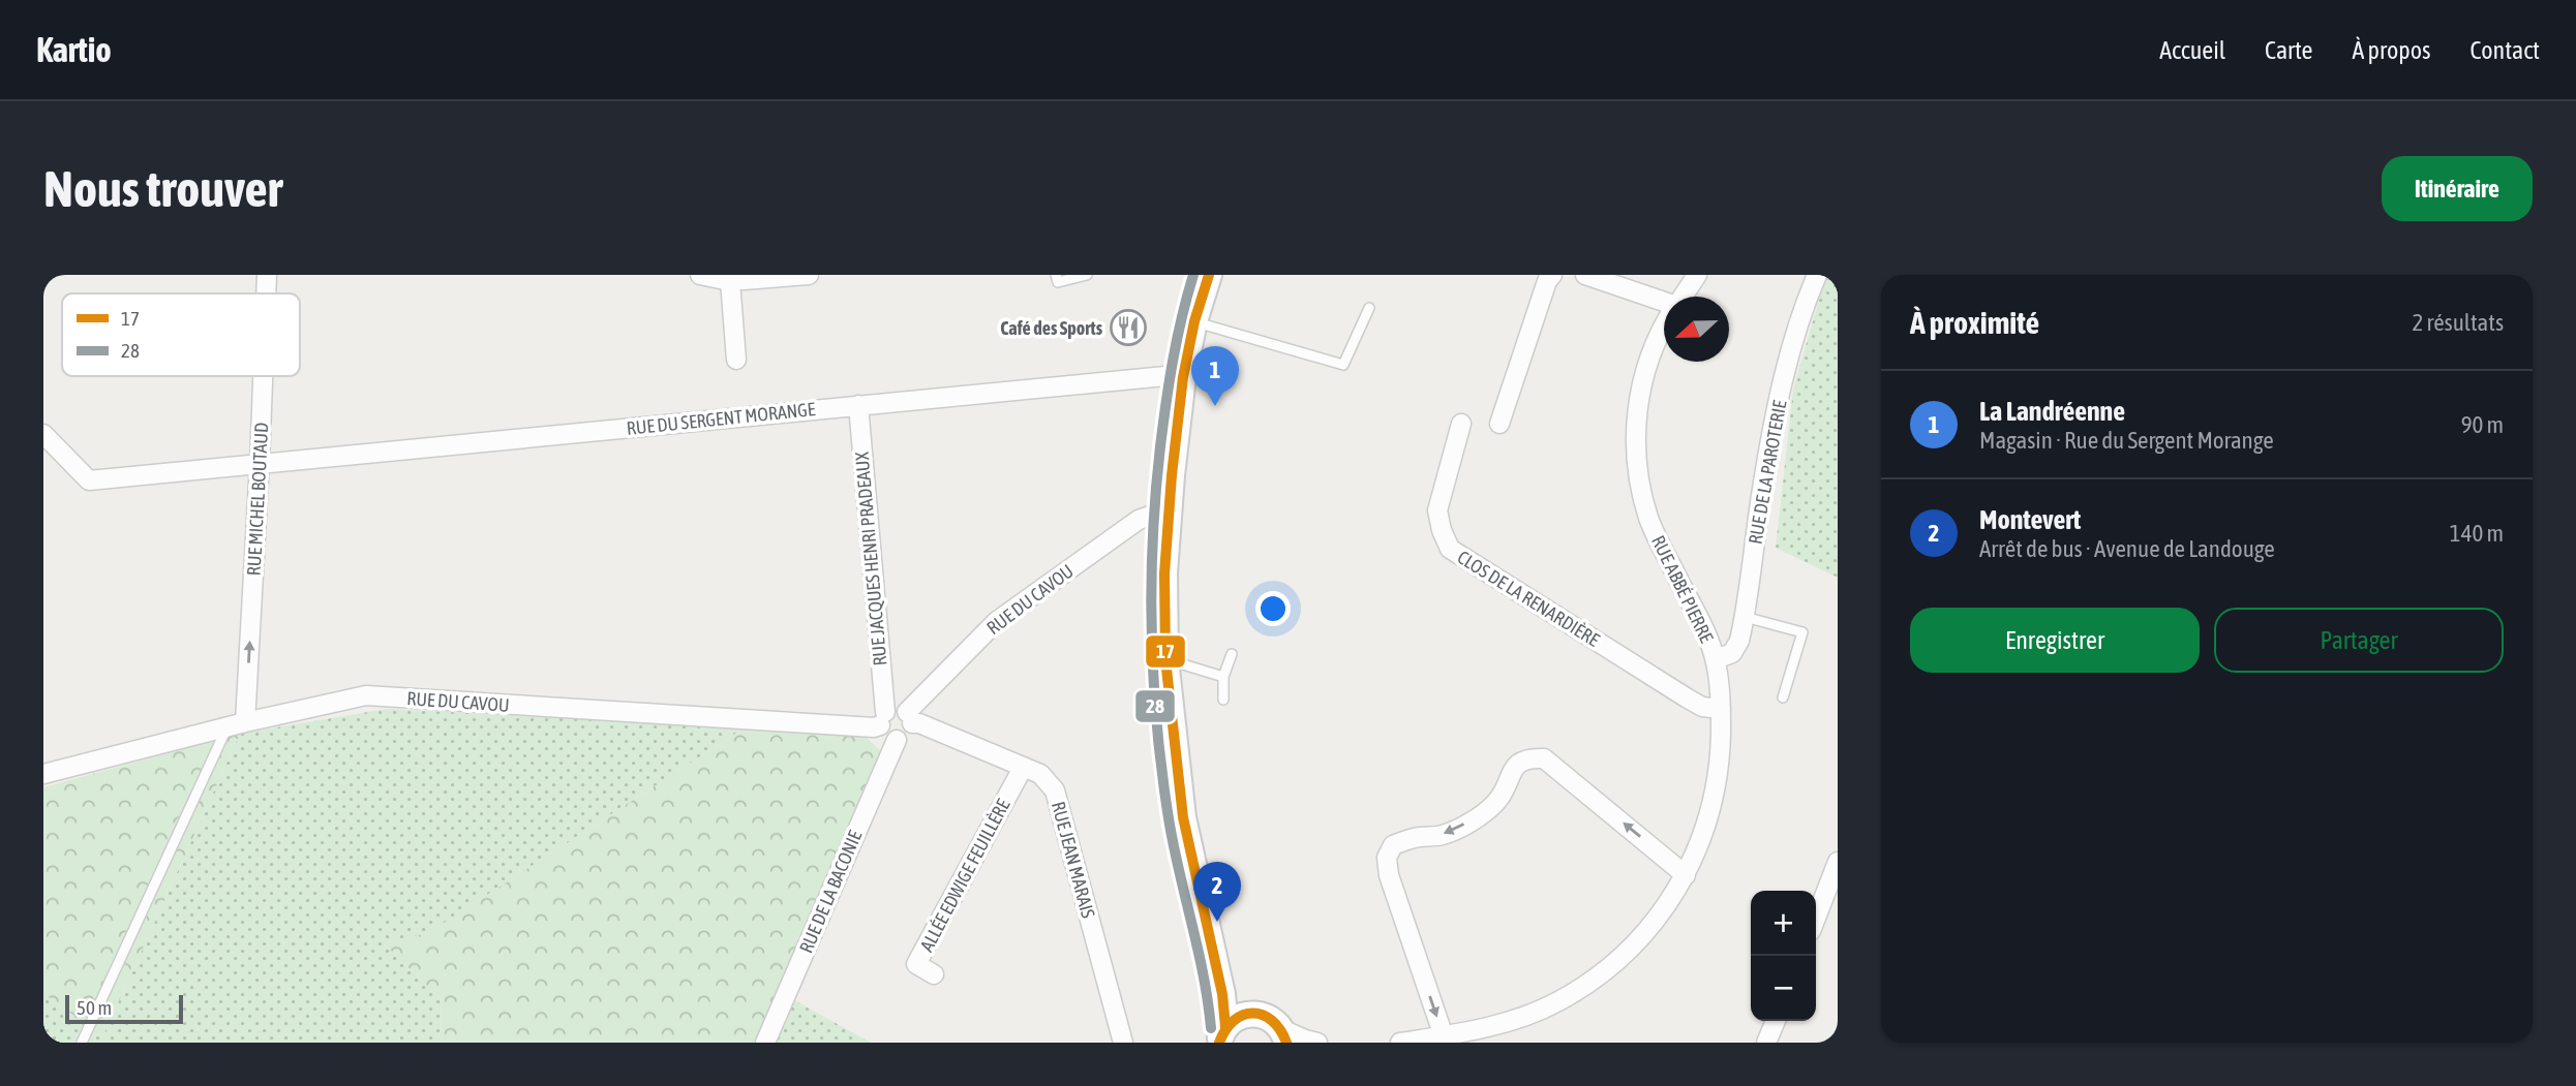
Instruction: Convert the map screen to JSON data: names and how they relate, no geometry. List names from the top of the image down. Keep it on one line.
{"streets":{"street":["RUE DU SERGENT MORANGE","RUE DE LA PAROTERIE","RUE MICHEL BOUTAUD","RUE JACQUES HENRI PRADEAUX","RUE ABBÉ PIERRE","CLOS DE LA RENARDIÈRE","RUE DU CAVOU","RUE JEAN MARAIS","ALLÉE EDWIGE FEUILLÈRE","RUE DE LA BACONIE"]},"crossings":[["RUE DU SERGENT MORANGE","RUE MICHEL BOUTAUD"],["RUE DU SERGENT MORANGE","RUE JACQUES HENRI PRADEAUX"],["RUE DE LA PAROTERIE","RUE ABBÉ PIERRE"],["RUE MICHEL BOUTAUD","RUE DU CAVOU"],["RUE JACQUES HENRI PRADEAUX","RUE DU CAVOU"],["RUE JACQUES HENRI PRADEAUX","RUE JEAN MARAIS"],["RUE JACQUES HENRI PRADEAUX","RUE DE LA BACONIE"],["RUE ABBÉ PIERRE","CLOS DE LA RENARDIÈRE"],["RUE DU CAVOU","RUE JEAN MARAIS"],["RUE DU CAVOU","RUE DE LA BACONIE"],["RUE JEAN MARAIS","ALLÉE EDWIGE FEUILLÈRE"],["RUE JEAN MARAIS","RUE DE LA BACONIE"]],"one_way":["RUE MICHEL BOUTAUD"],"places":{"restaurant":["Café des Sports"]},"lines":["transit line 17","transit line 28"],"legend":["17","28"],"scale_bar":"50 m","north":"left","page":{"header":"Kartio","nav":["Accueil","Carte","À propos","Contact"],"buttons":["Itinéraire",["Enregistrer","Partager"]],"title":"Nous trouver","heading":["À proximité","2 résultats"],"pins":["1","2"],"list":[{"mark":"1","name":"La Landréenne","note":"Magasin · Rue du Sergent Morange","value":"90 m"},{"mark":"2","name":"Montevert","note":"Arrêt de bus · Avenue de Landouge","value":"140 m"}],"map_buttons":["+","−"],"scale":"50 m"}}
